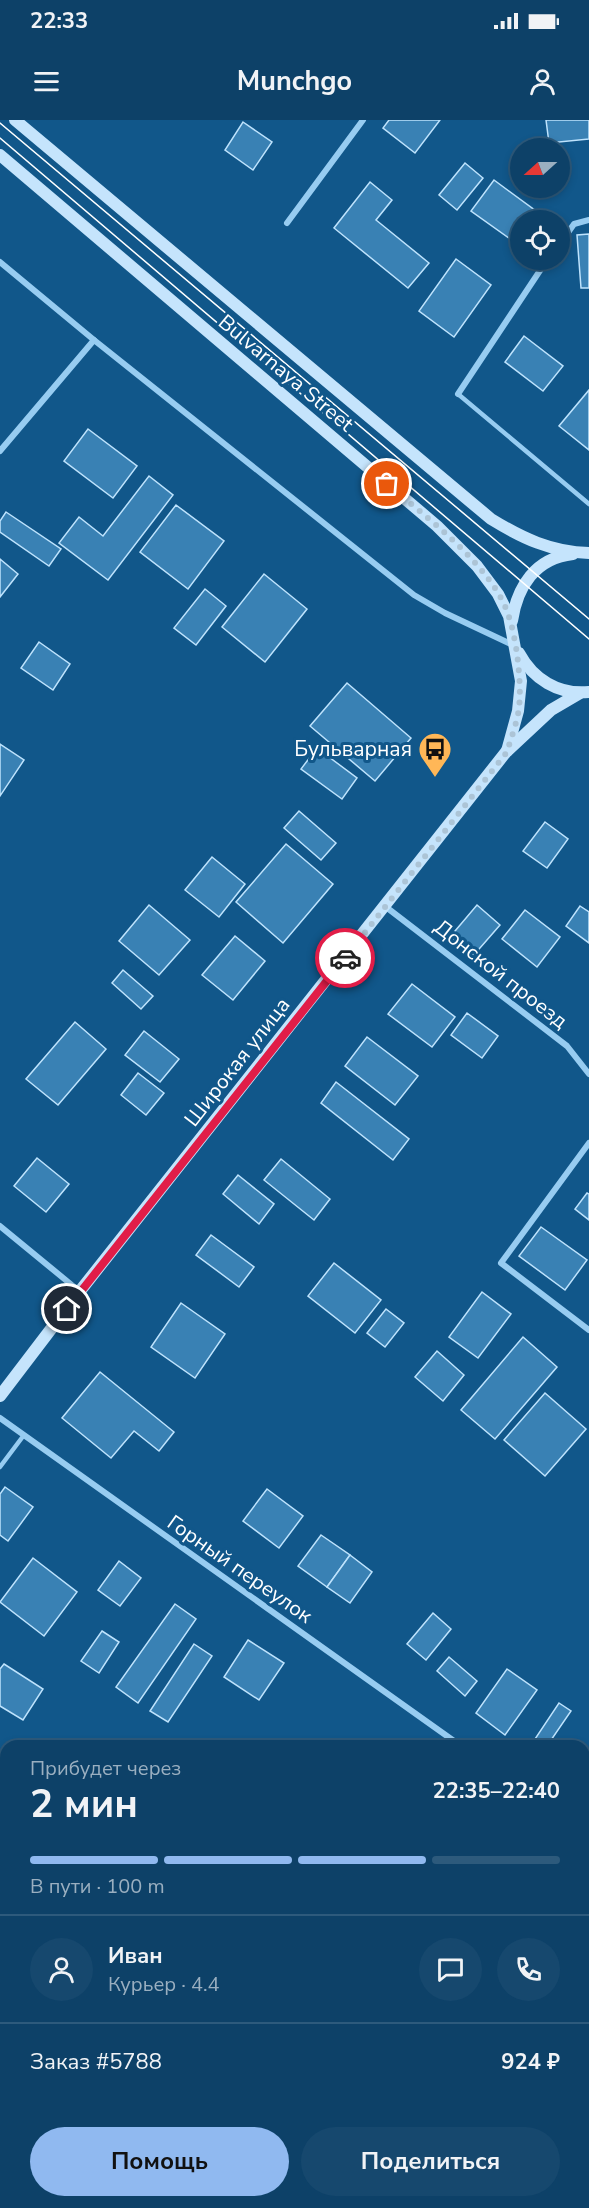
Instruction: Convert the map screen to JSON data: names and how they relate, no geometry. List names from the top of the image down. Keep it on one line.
{"streets":{"main road":["Bulvarnaya Street","Широкая улица"],"street":["Донской проезд","Горный переулок"]},"crossings":[["Bulvarnaya Street","Широкая улица"],["Донской проезд","Широкая улица"]],"places":{"bus stop":["Бульварная"]},"north":"left","page":{"status":"22:33","header":"Munchgo","heading":["2 мин","Прибудет через","22:35–22:40"],"panel":["Иван","Курьер · 4.4","Заказ #5788","924 ₽"],"bar":"В пути · 100 m","buttons":["Помощь","Поделиться"]}}
